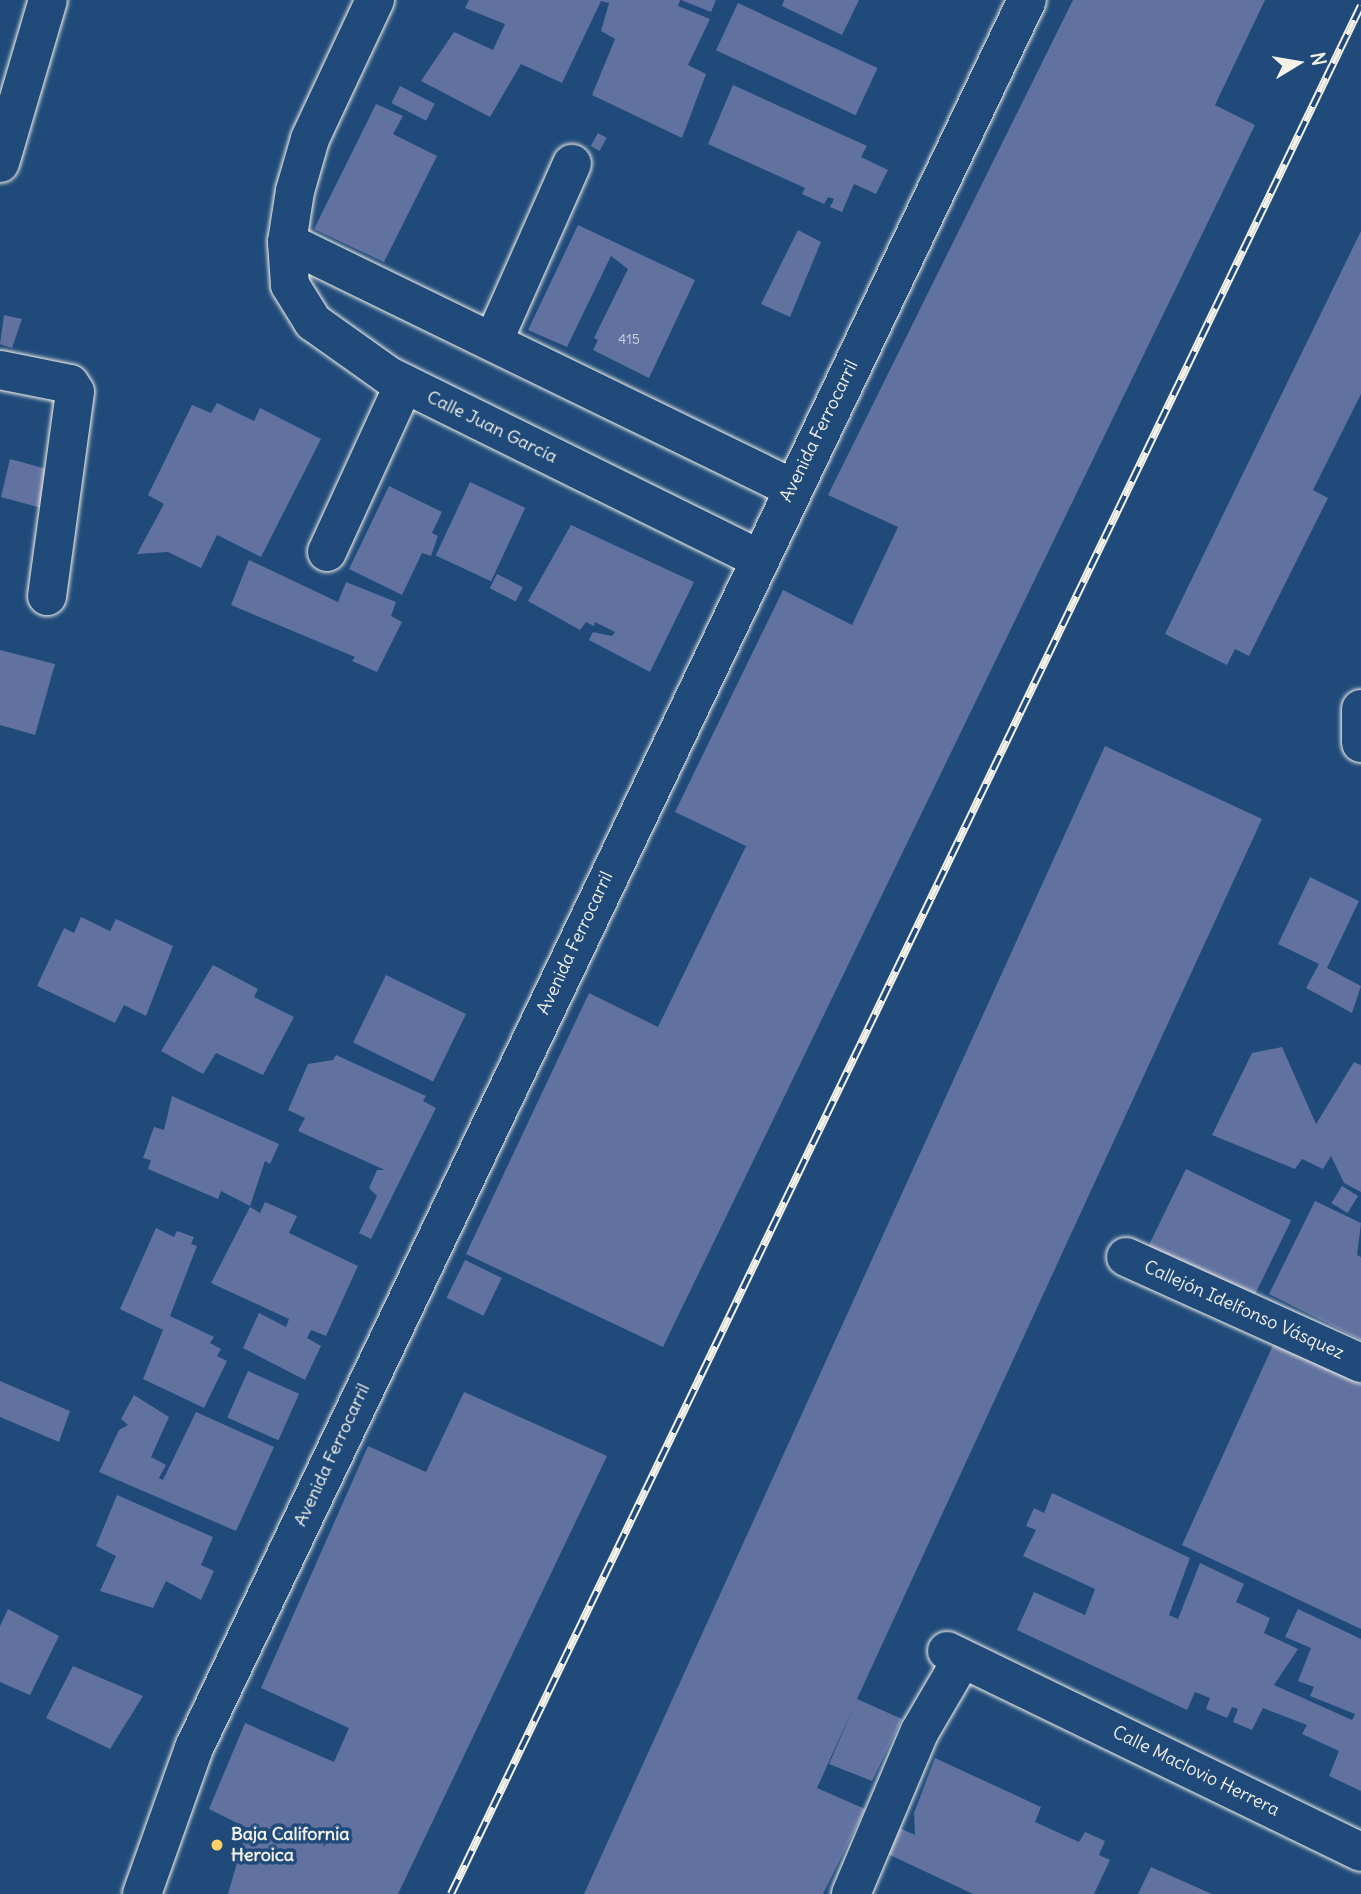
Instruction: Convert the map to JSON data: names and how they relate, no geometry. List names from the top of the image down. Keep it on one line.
{"streets":{"street":["Calle Juan García","Avenida Ferrocarril","Callejón Idelfonso Vásquez","Calle Maclovio Herrera"]},"crossings":[["Calle Juan García","Avenida Ferrocarril"]],"places":["Baja California Heroica"],"house_numbers":["415"],"north":"right"}
